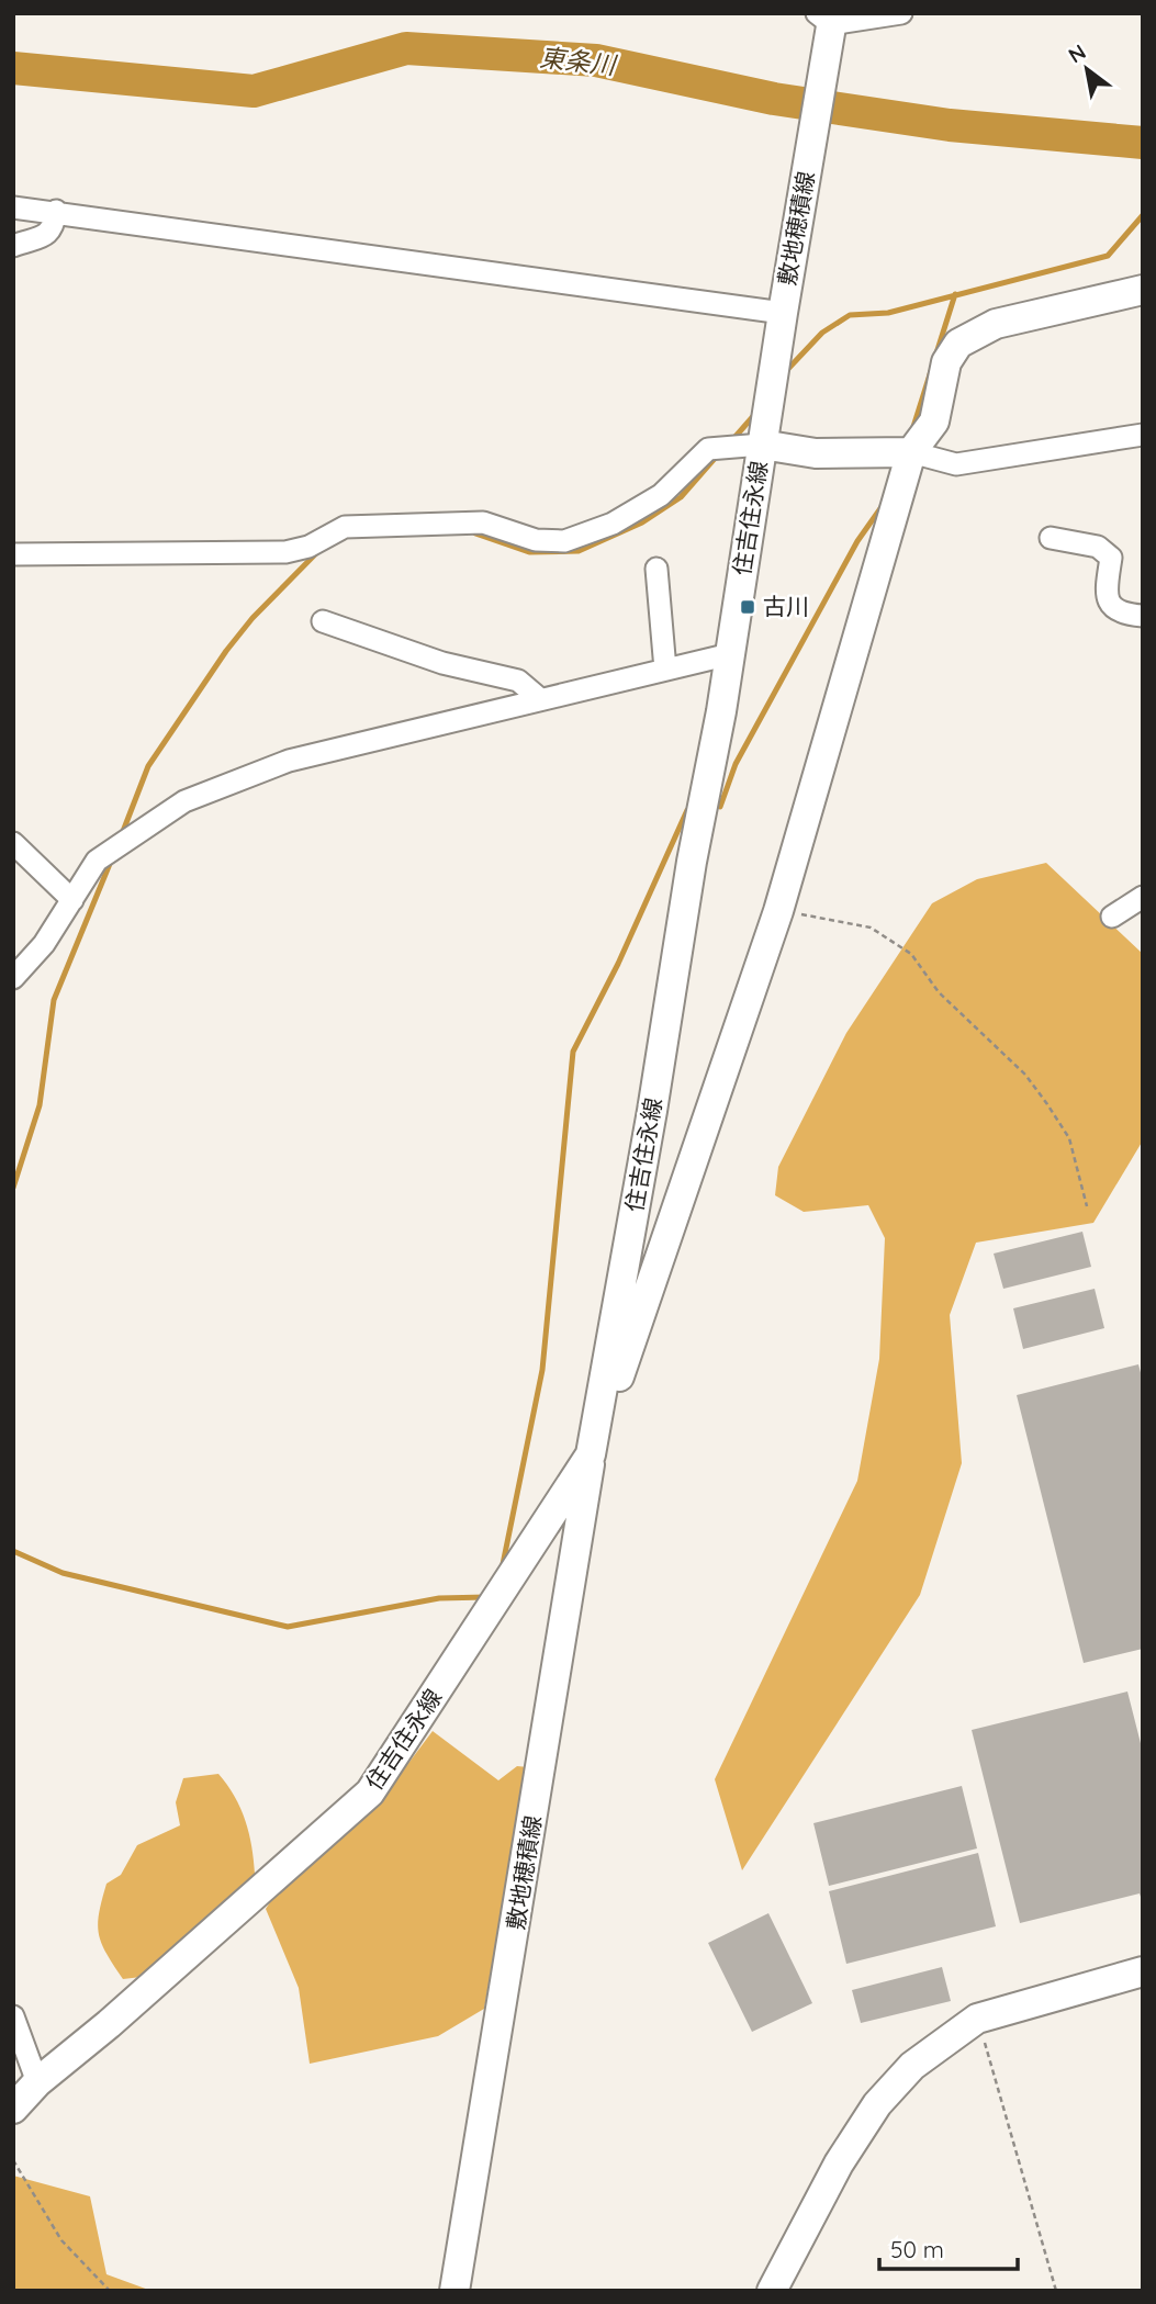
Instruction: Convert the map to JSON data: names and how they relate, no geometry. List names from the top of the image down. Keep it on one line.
{"streets":{"main road":["敷地穂積線","住吉住永線"]},"crossings":[["敷地穂積線","住吉住永線"]],"water":["東条川"],"places":{"transit":["古川"]},"scale_bar":"50 m","north":"top left"}
